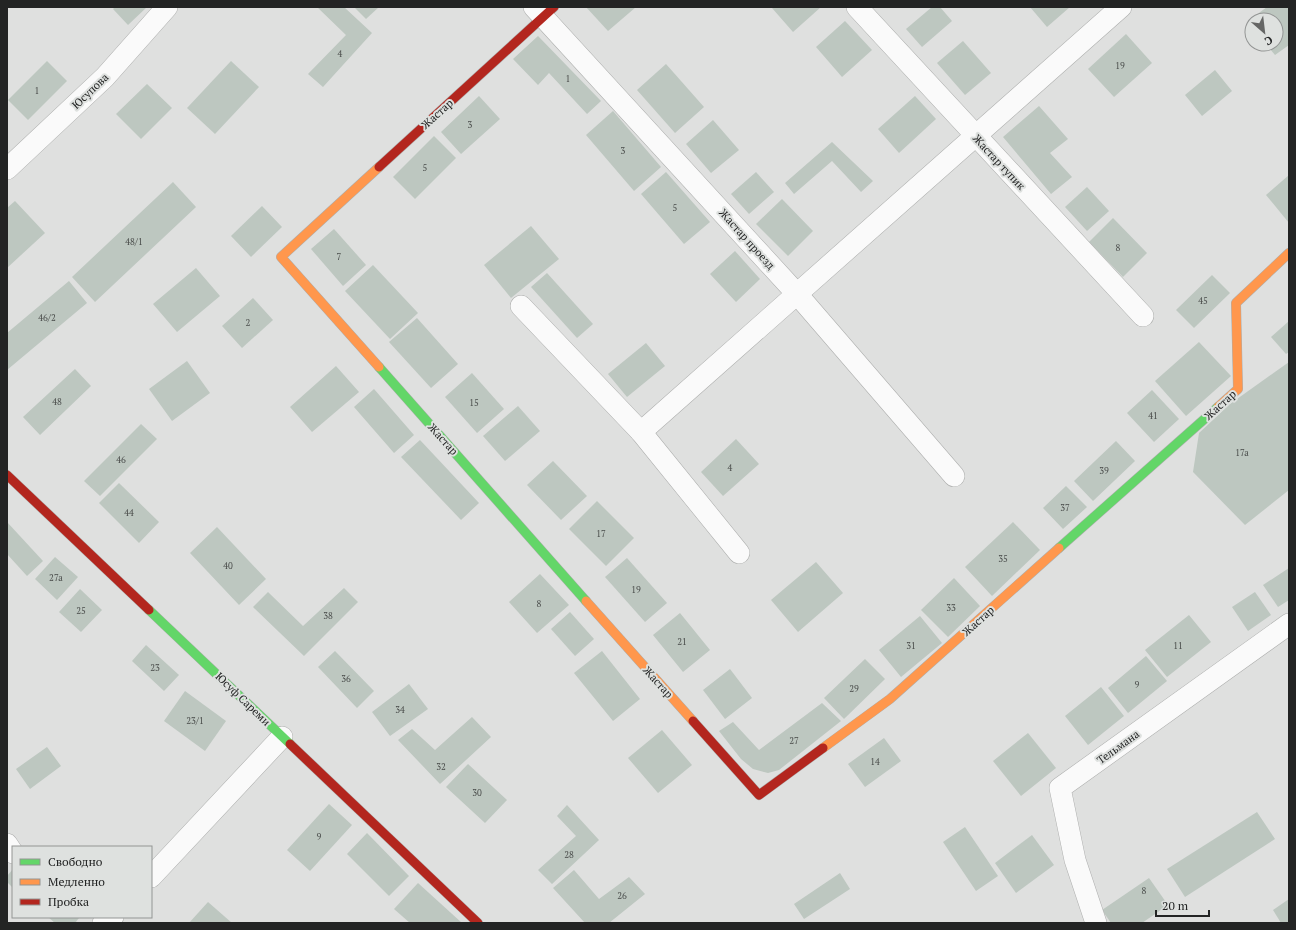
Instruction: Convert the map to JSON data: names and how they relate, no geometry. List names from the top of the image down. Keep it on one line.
{"streets":{"street":["Юсупова","Жастар","Жастар тупик","Жастар проезд","Юсуф Сареми","Тельмана"]},"crossings":[["Жастар","Жастар проезд"]],"house_numbers":["4","19","1","1","3","3","5","5","48/1","8","7","45","46/2","2","48","15","41","17a","46","4","39","37","44","17","35","40","27а","19","8","33","25","38","21","31","11","23","36","9","29","34","23/1","27","14","32","30","9","28","8","26"],"legend":["Свободно","Медленно","Пробка"],"scale_bar":"20 m","north":"bottom right"}
